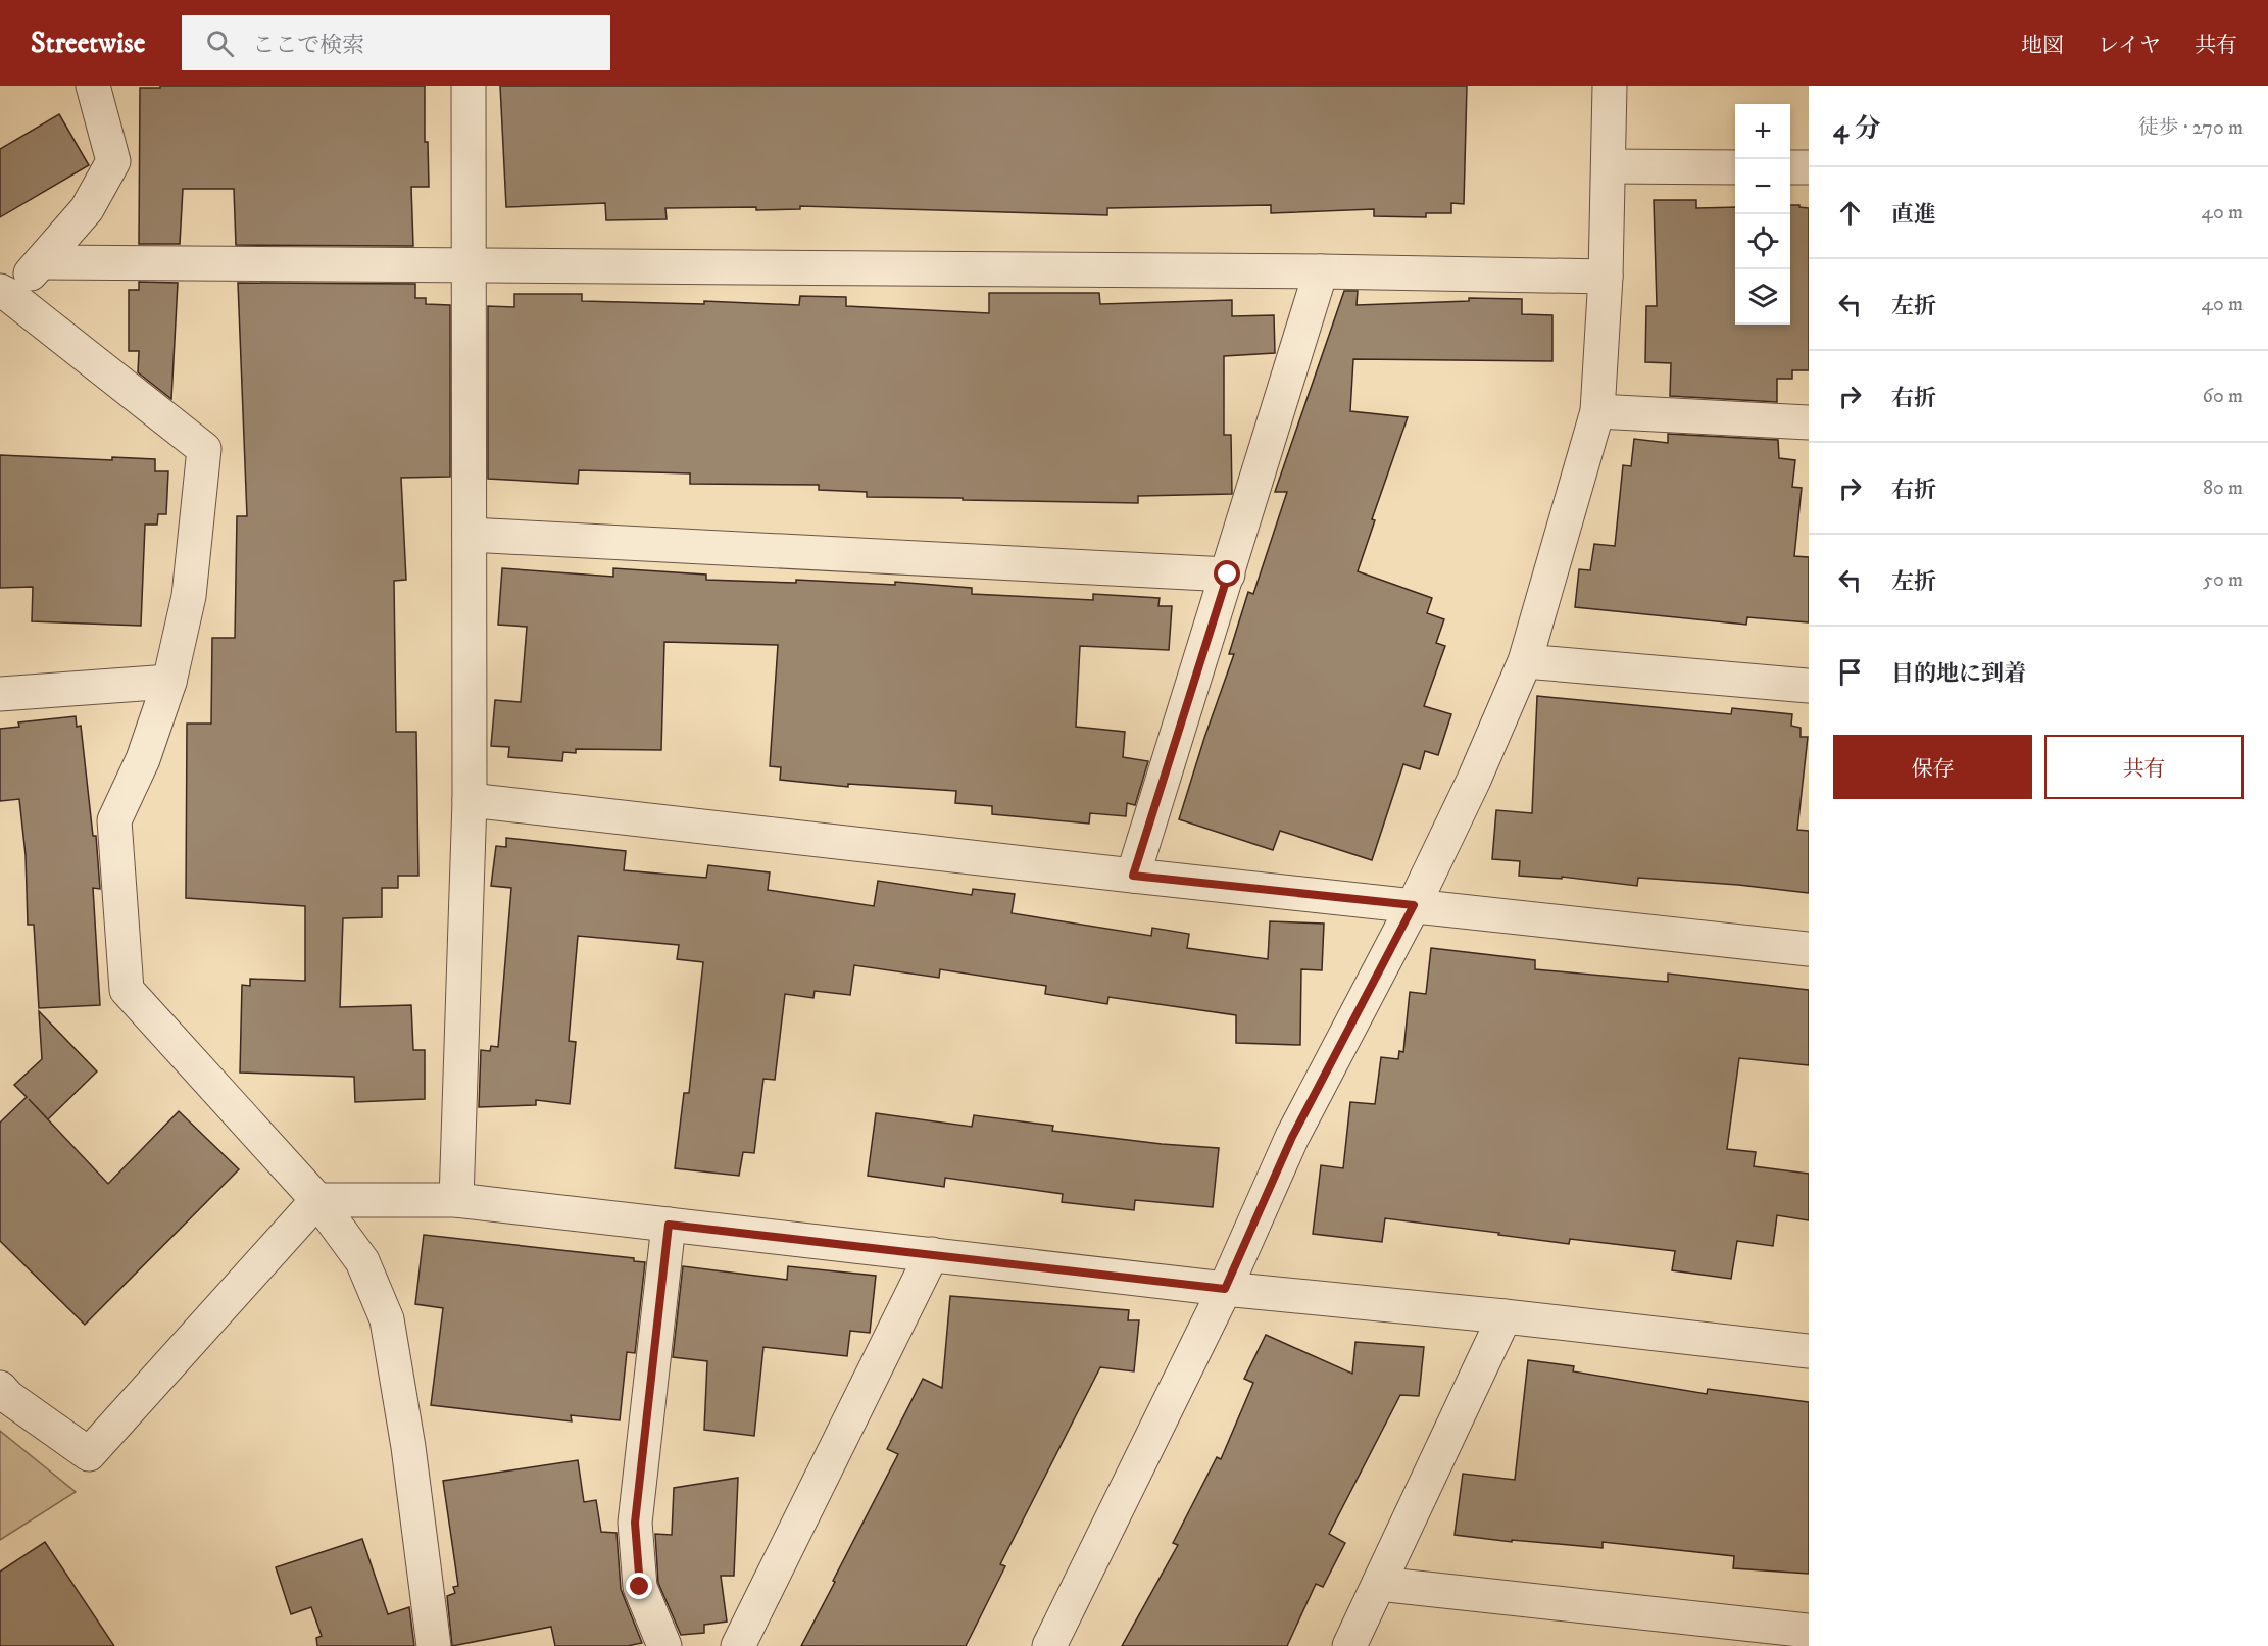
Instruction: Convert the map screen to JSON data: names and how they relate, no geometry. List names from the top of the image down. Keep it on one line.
{"page":{"header":"Streetwise","search":"ここで検索","nav":["地図","レイヤ","共有"],"heading":["4 分","徒歩 · 270 m"],"map_buttons":["+","−"],"list":[["直進","40 m"],["左折","40 m"],["右折","60 m"],["右折","80 m"],["左折","50 m"],"目的地に到着"],"buttons":["保存","共有"]}}
